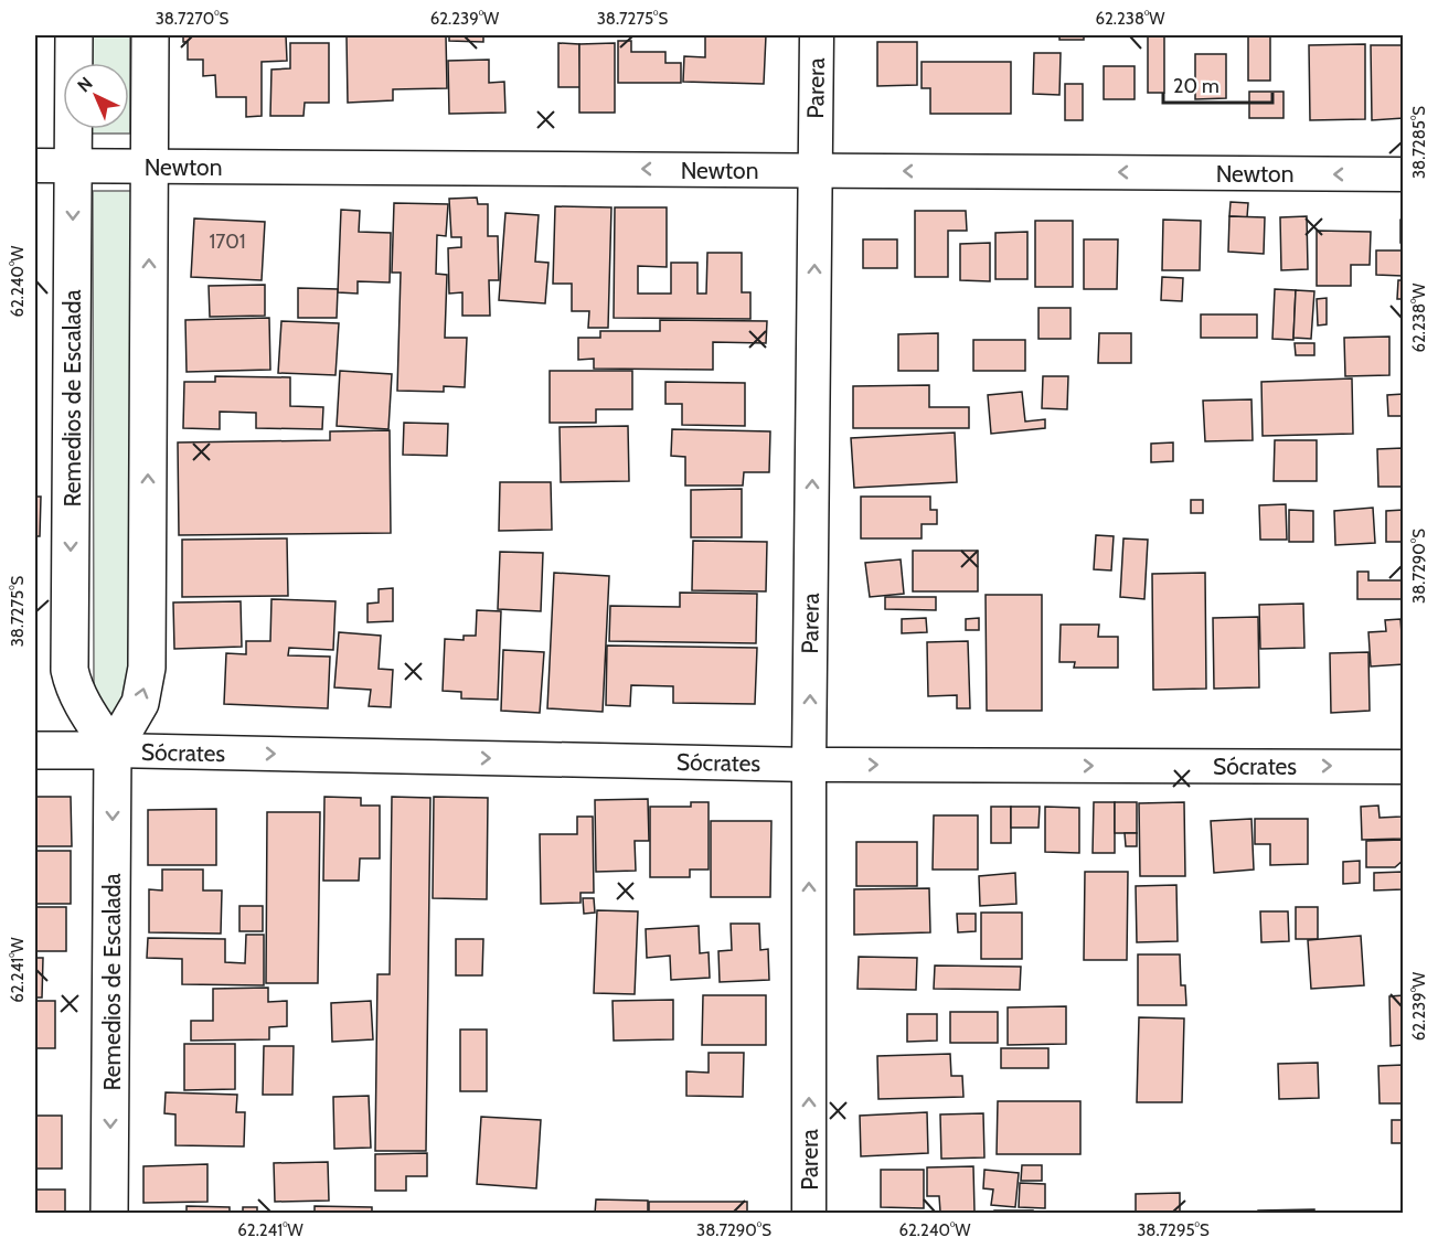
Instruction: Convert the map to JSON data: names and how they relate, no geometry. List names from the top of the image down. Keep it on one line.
{"streets":{"main road":["Remedios de Escalada","Sócrates"],"street":["Parera","Newton"]},"crossings":[["Parera","Newton"],["Parera","Sócrates"],["Newton","Remedios de Escalada"],["Remedios de Escalada","Sócrates"]],"one_way":["Parera","Newton","Sócrates"],"house_numbers":["1701"],"scale_bar":"20 m","north":"top left","coordinates":["38.7270°S","62.239°W","38.7275°S","62.238°W","38.7285°S","62.240°W","38.7290°S","62.241°W","38.7295°S"]}
